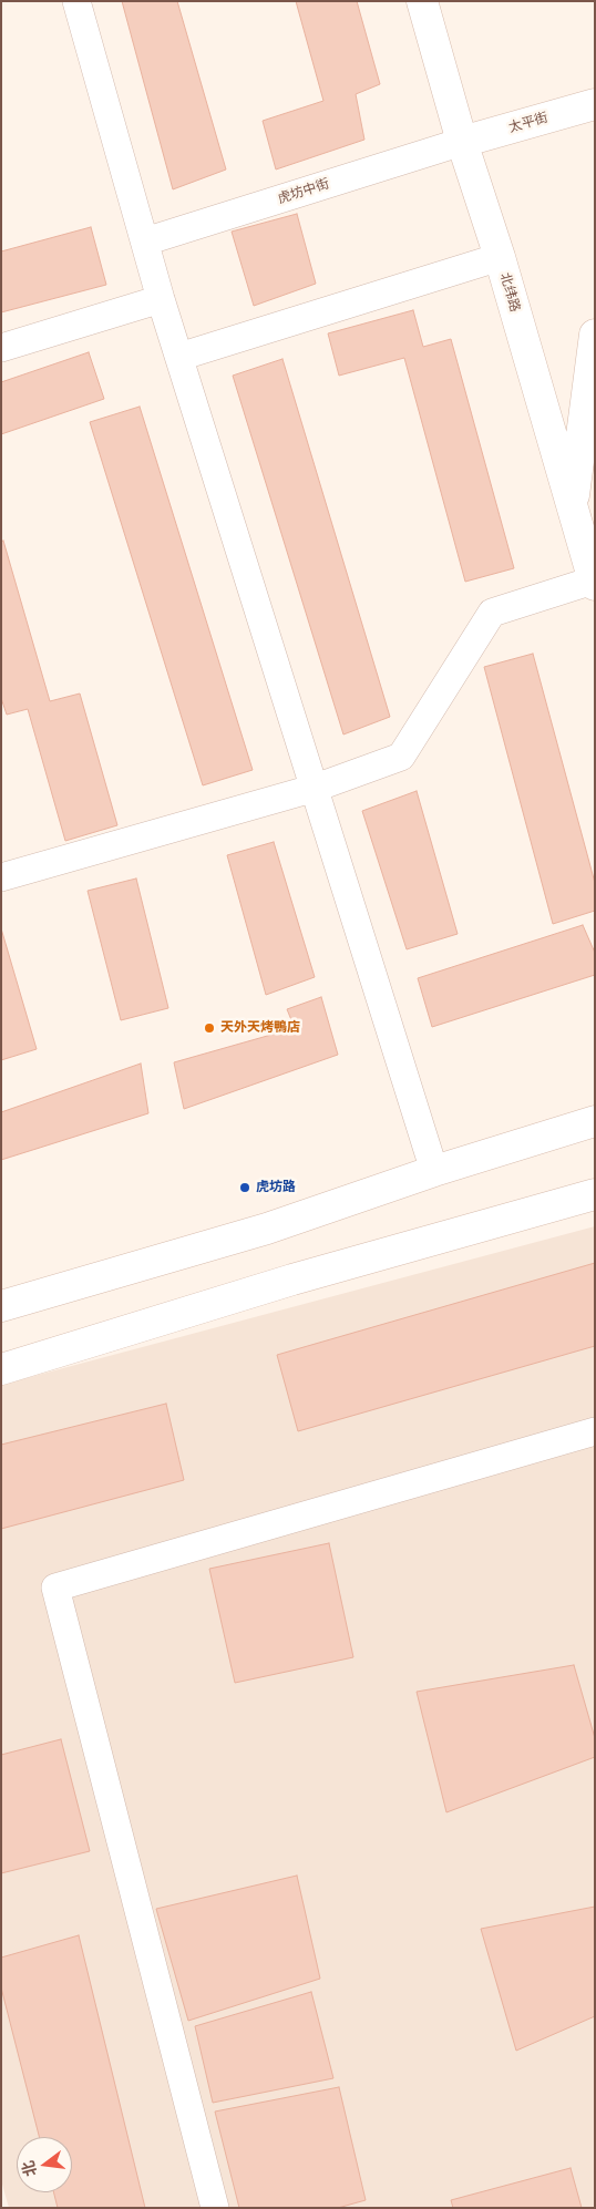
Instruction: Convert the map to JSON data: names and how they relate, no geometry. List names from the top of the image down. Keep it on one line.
{"streets":{"main road":["太平街","北纬路"],"street":["虎坊中街"]},"crossings":[["太平街","虎坊中街"],["太平街","北纬路"],["虎坊中街","北纬路"]],"places":["天外天烤鴨店","虎坊路"],"north":"left"}
